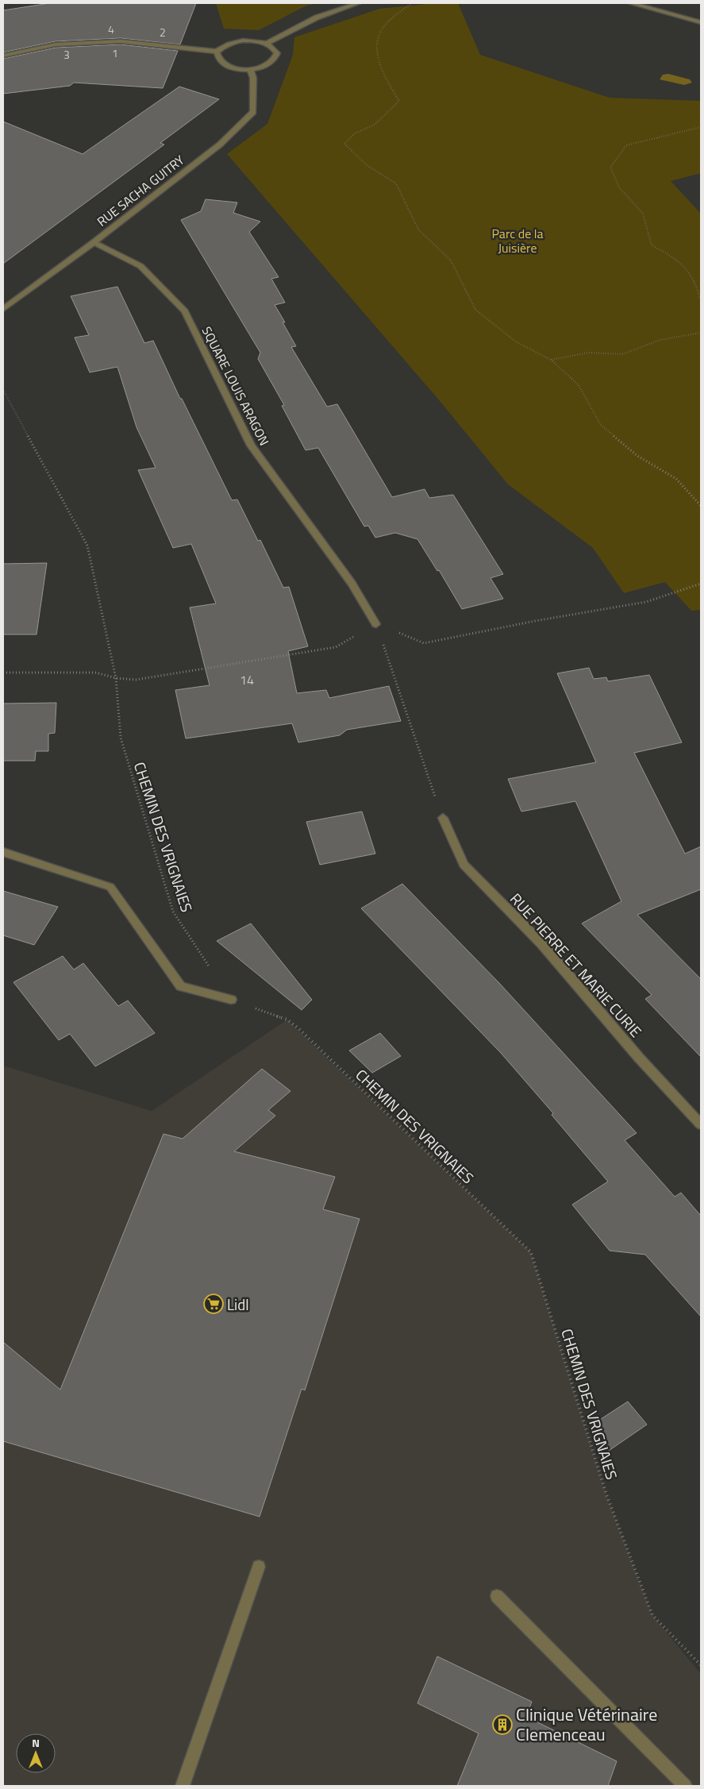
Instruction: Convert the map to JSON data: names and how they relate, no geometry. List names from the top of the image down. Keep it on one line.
{"streets":{"street":["RUE SACHA GUITRY","SQUARE LOUIS ARAGON","RUE PIERRE ET MARIE CURIE"],"path":["CHEMIN DES VRIGNAIES"]},"crossings":[["RUE SACHA GUITRY","SQUARE LOUIS ARAGON"]],"parks":["Parc de la Juisière"],"places":{"supermarket":["Lidl"],"building":["Clinique Vétérinaire Clemenceau"]},"house_numbers":["4","2","1","3","14"],"north":"top"}
